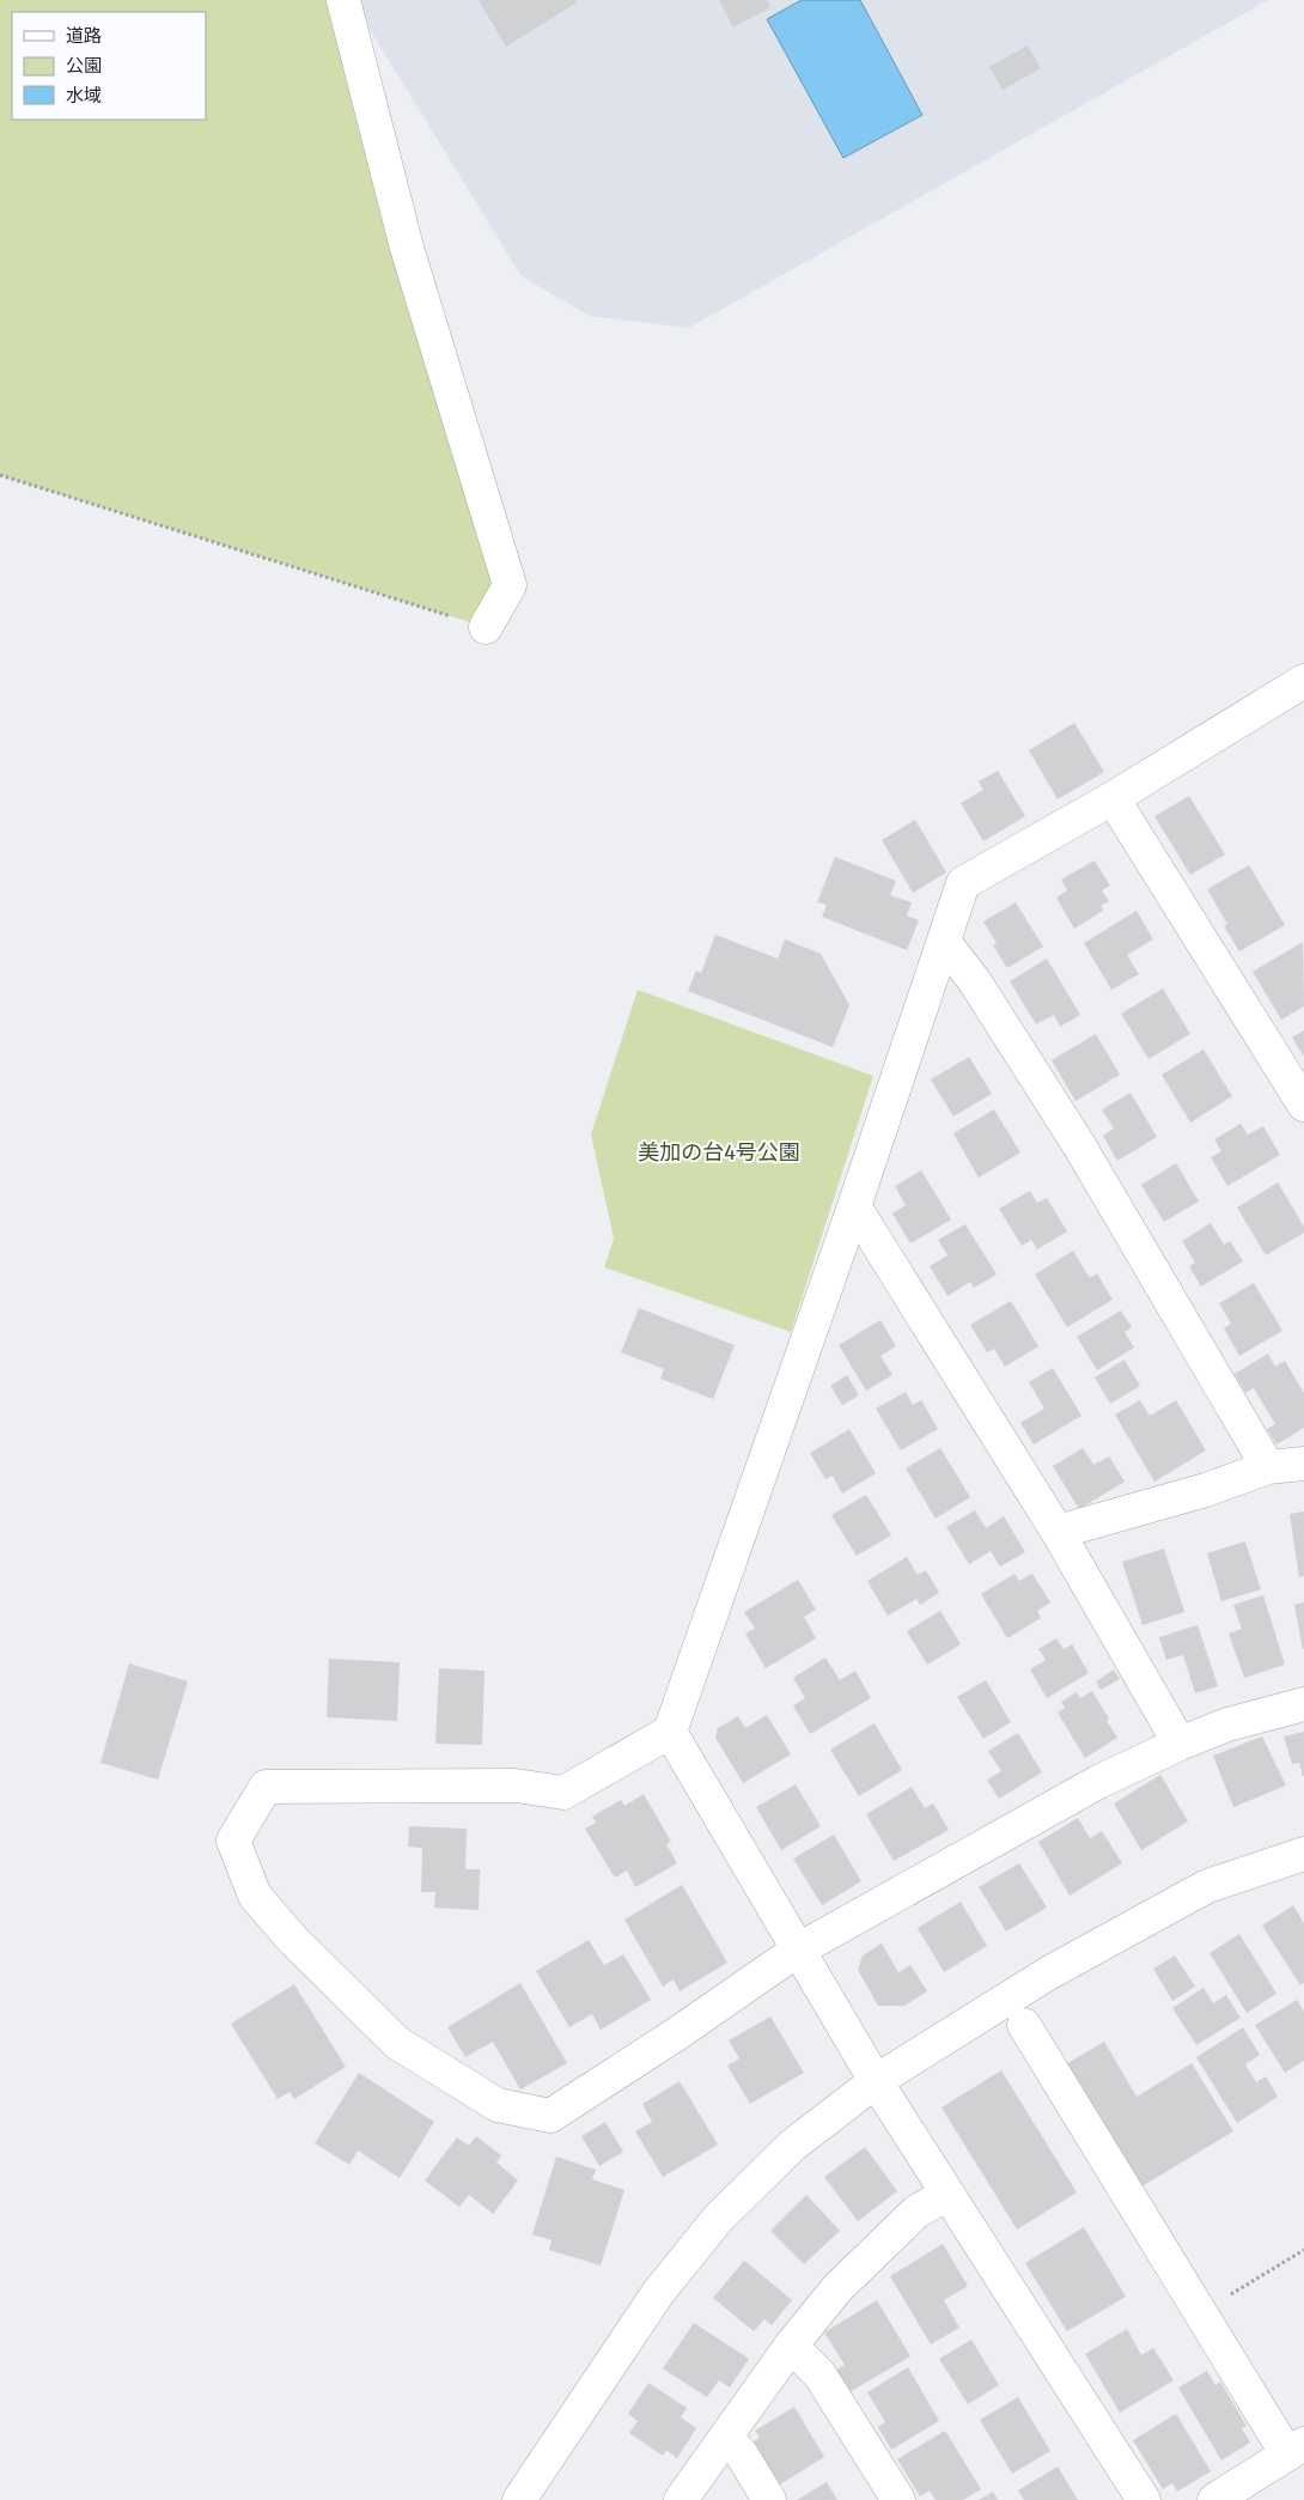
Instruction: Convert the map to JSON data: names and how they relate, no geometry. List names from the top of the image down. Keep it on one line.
{"parks":["美加の台4号公園"],"legend":["道路","公園","水域"]}
